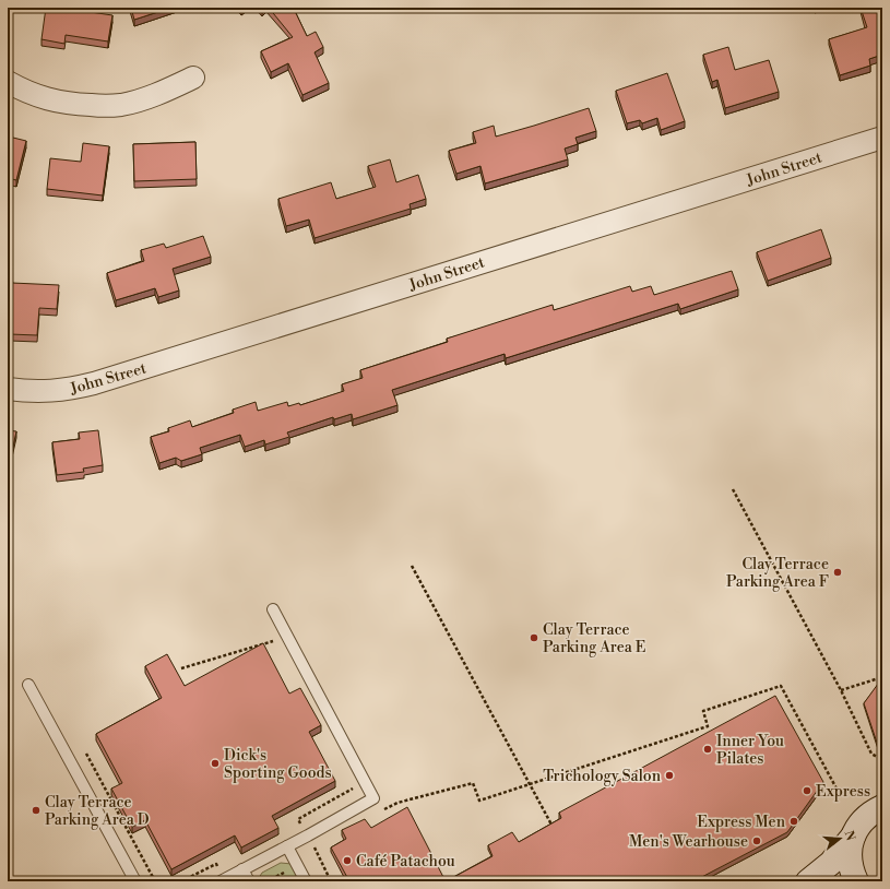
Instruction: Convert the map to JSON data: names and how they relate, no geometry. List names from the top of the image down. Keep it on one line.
{"streets":{"street":["John Street"]},"places":["Clay Terrace Parking Area F","Clay Terrace Parking Area E","Inner You Pilates","Dick's Sporting Goods","Trichology Salon","Express","Clay Terrace Parking Area D","Express Men","Men's Wearhouse","Café Patachou"],"north":"right"}
